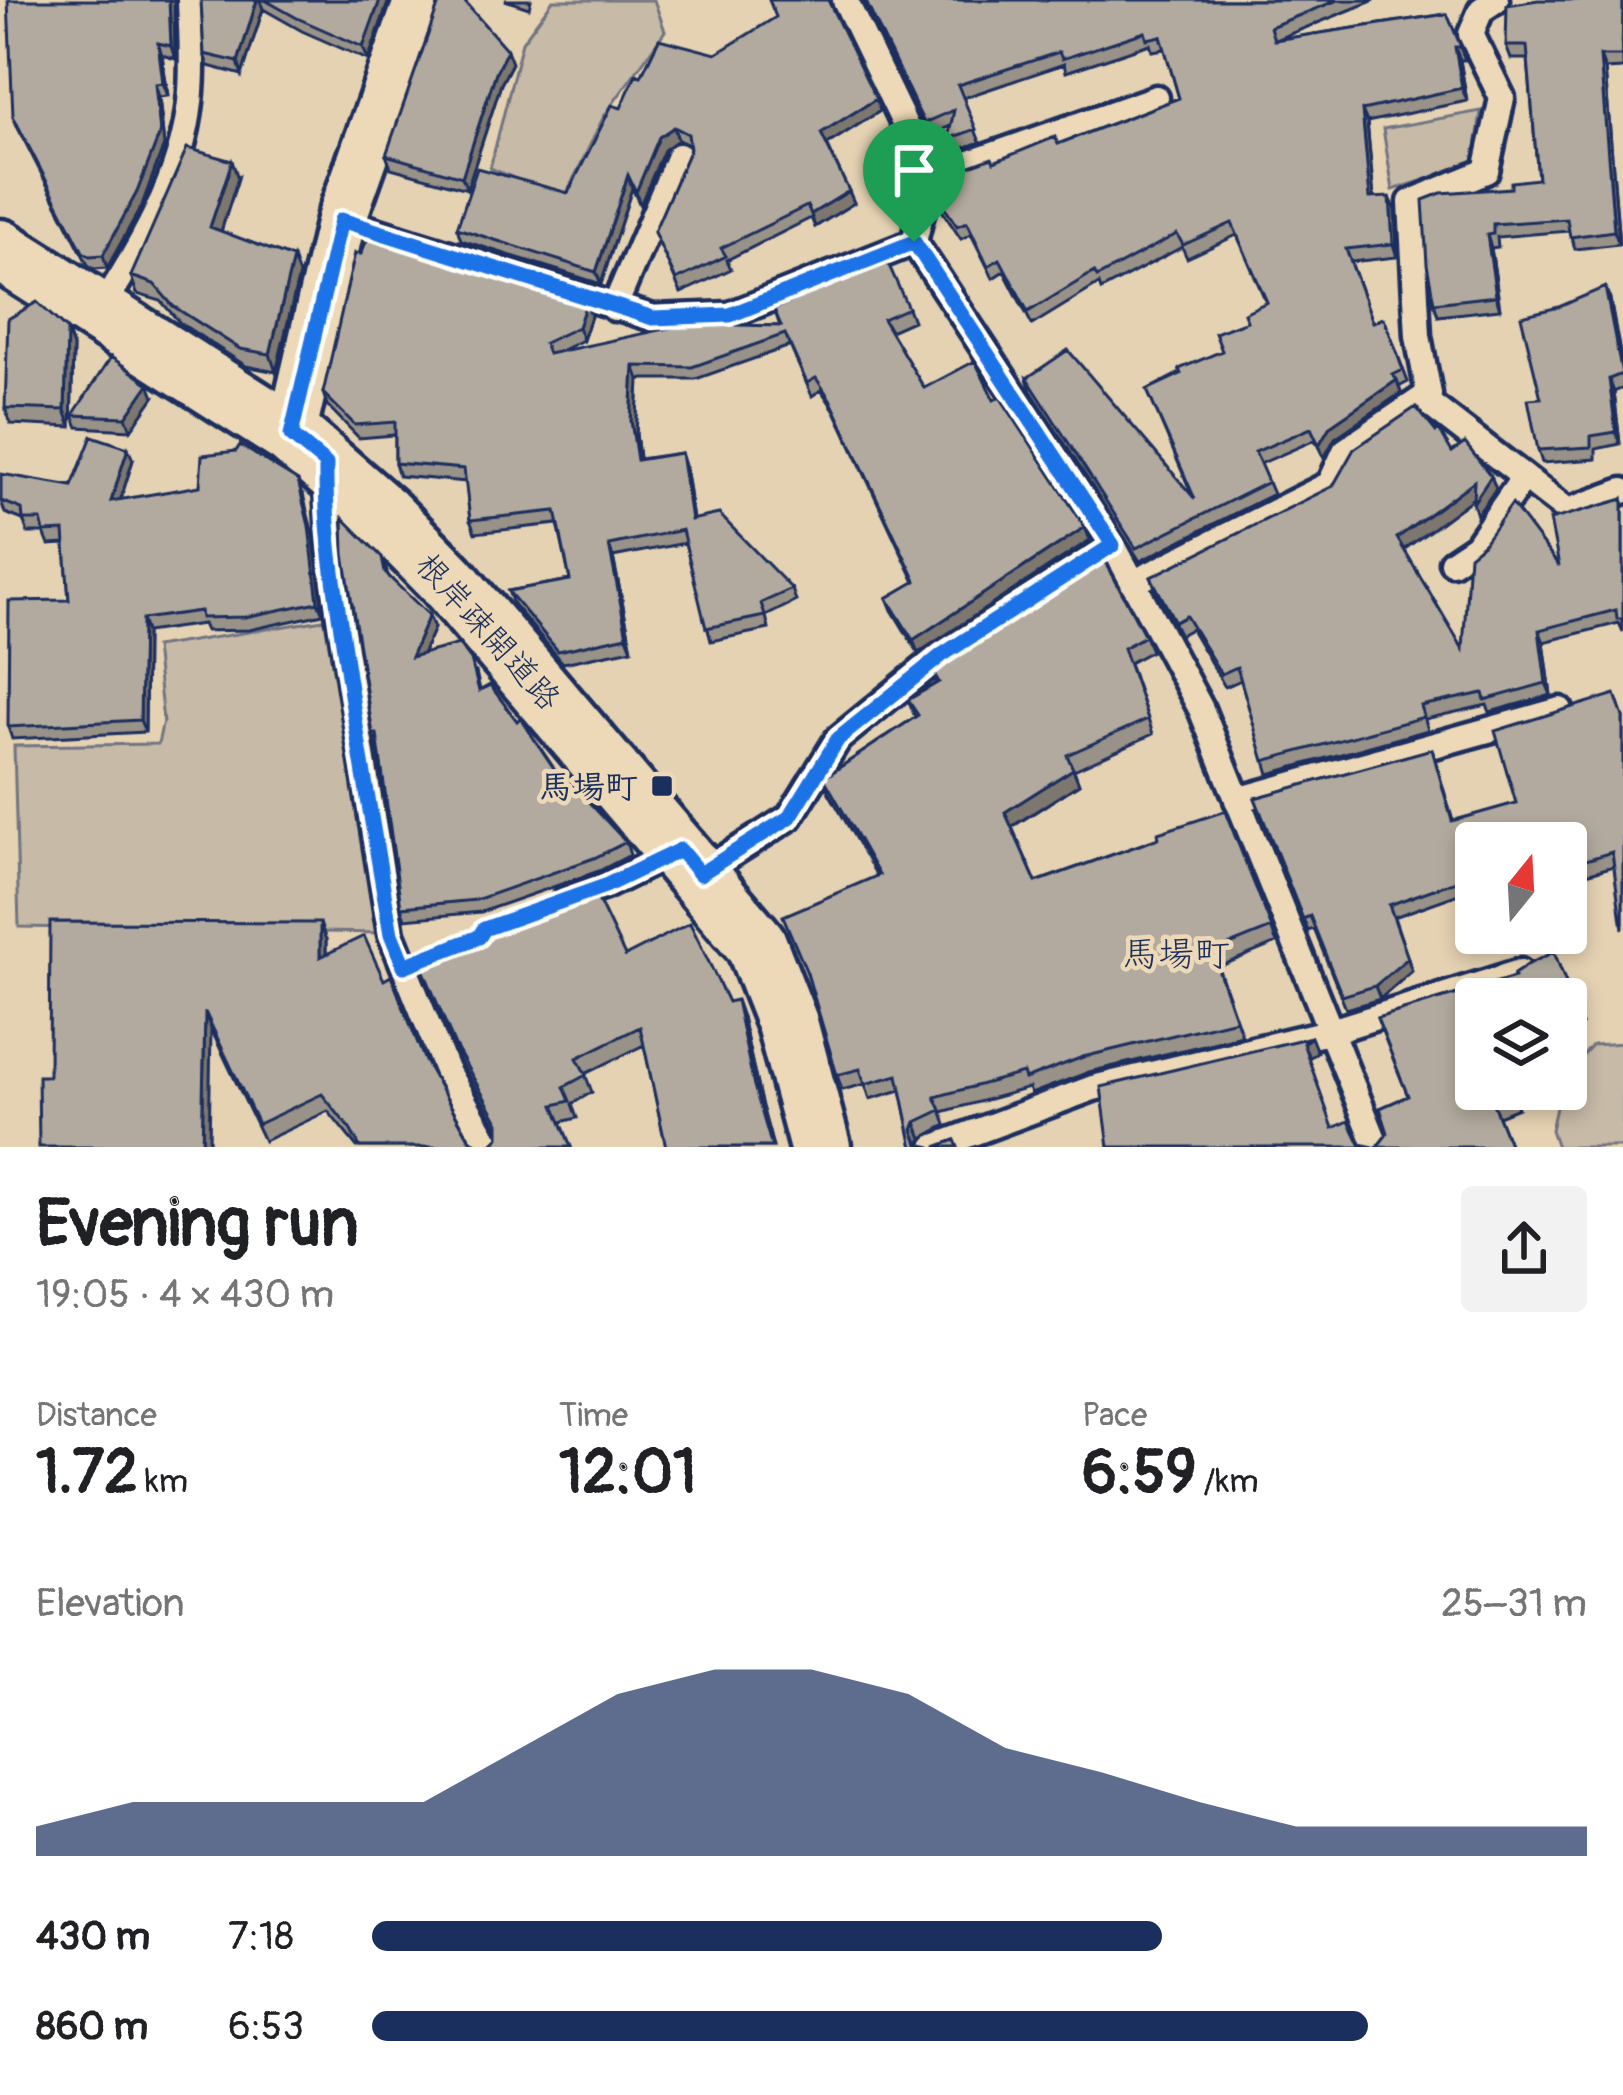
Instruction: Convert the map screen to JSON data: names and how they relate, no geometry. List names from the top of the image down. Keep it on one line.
{"streets":{"street":["根岸疎開道路"]},"districts":["馬場町"],"places":{"transit":["馬場町"]},"north":"top","page":{"heading":["Evening run","19:05 · 4 × 430 m"],"stats":[["Distance","1.72 km"],["Time","12:01"],["Pace","6:59 /km"]],"chart":["Elevation","25–31 m"],"list":[{"name":"430 m","note":"7:18"},{"name":"860 m","note":"6:53"}]}}
